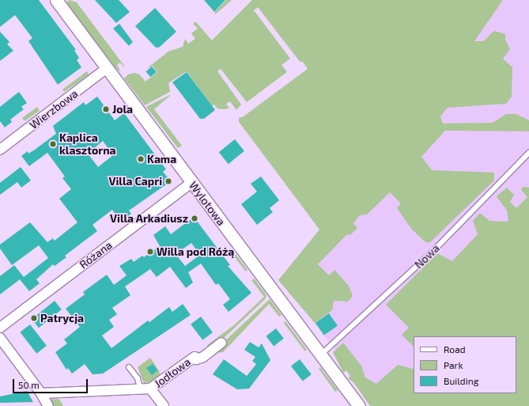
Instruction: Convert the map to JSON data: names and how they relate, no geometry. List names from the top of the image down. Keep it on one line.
{"streets":{"street":["Wierzbowa","Wylotowa","Różana","Jodłowa"],"lane":["Nowa"]},"crossings":[["Wierzbowa","Wylotowa"],["Wylotowa","Różana"],["Wylotowa","Nowa"]],"places":["Jola","Kaplica klasztorna","Kama","Villa Capri","Villa Arkadiusz","Willa pod Różą","Patrycja"],"legend":["Road","Park","Building"],"scale_bar":"50 m"}
